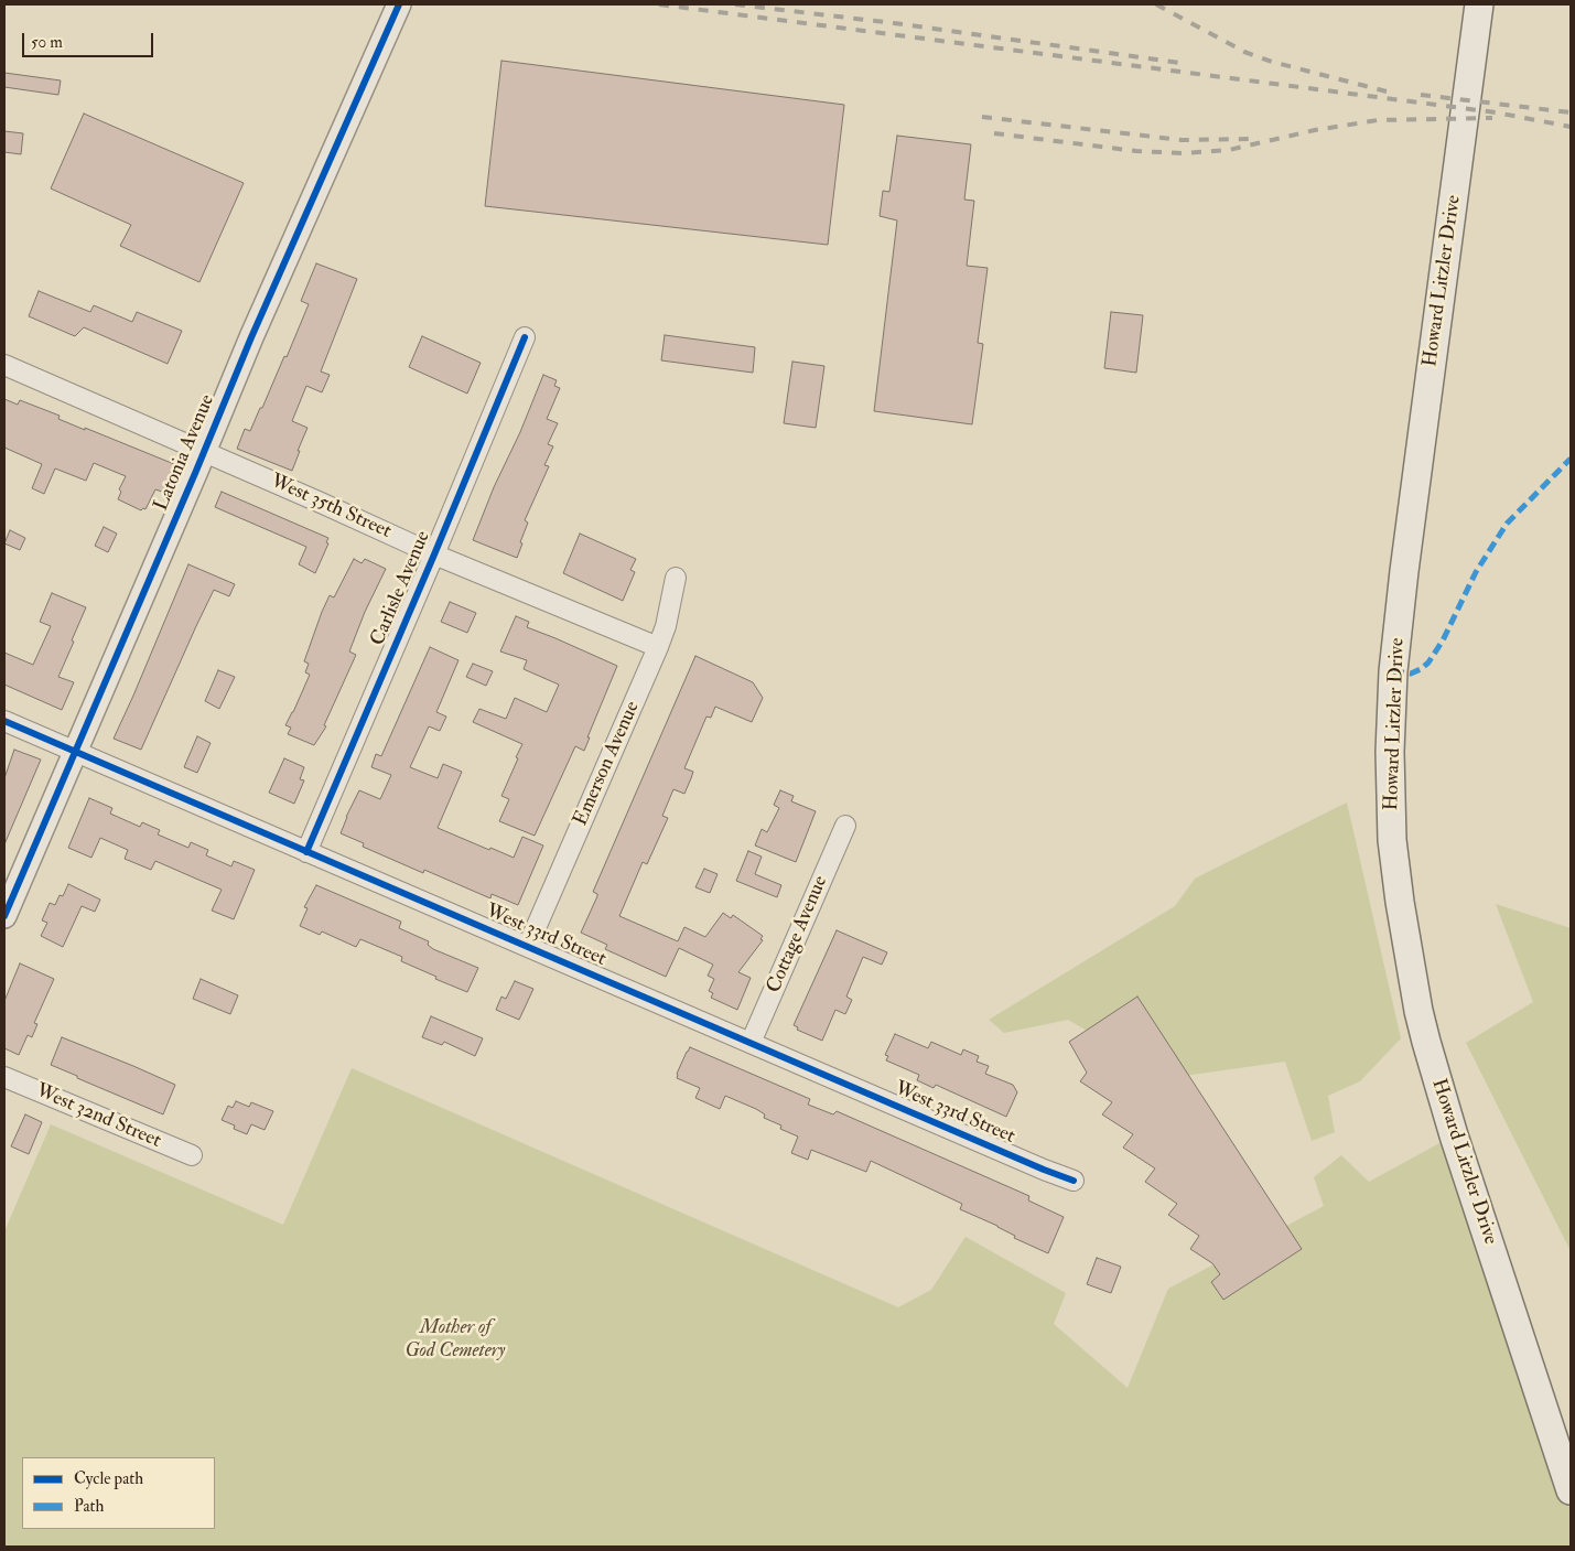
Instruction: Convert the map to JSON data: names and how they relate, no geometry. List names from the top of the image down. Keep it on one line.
{"streets":{"main road":["Howard Litzler Drive"],"street":["Latonia Avenue","West 35th Street","Carlisle Avenue","Emerson Avenue","Cottage Avenue","West 33rd Street","West 32nd Street"]},"crossings":[["Latonia Avenue","West 35th Street"],["Latonia Avenue","West 33rd Street"],["West 35th Street","Carlisle Avenue"],["West 35th Street","Emerson Avenue"],["Carlisle Avenue","West 33rd Street"],["Emerson Avenue","West 33rd Street"],["Cottage Avenue","West 33rd Street"]],"parks":["Mother of God Cemetery"],"legend":["Cycle path","Path"],"scale_bar":"50 m"}
